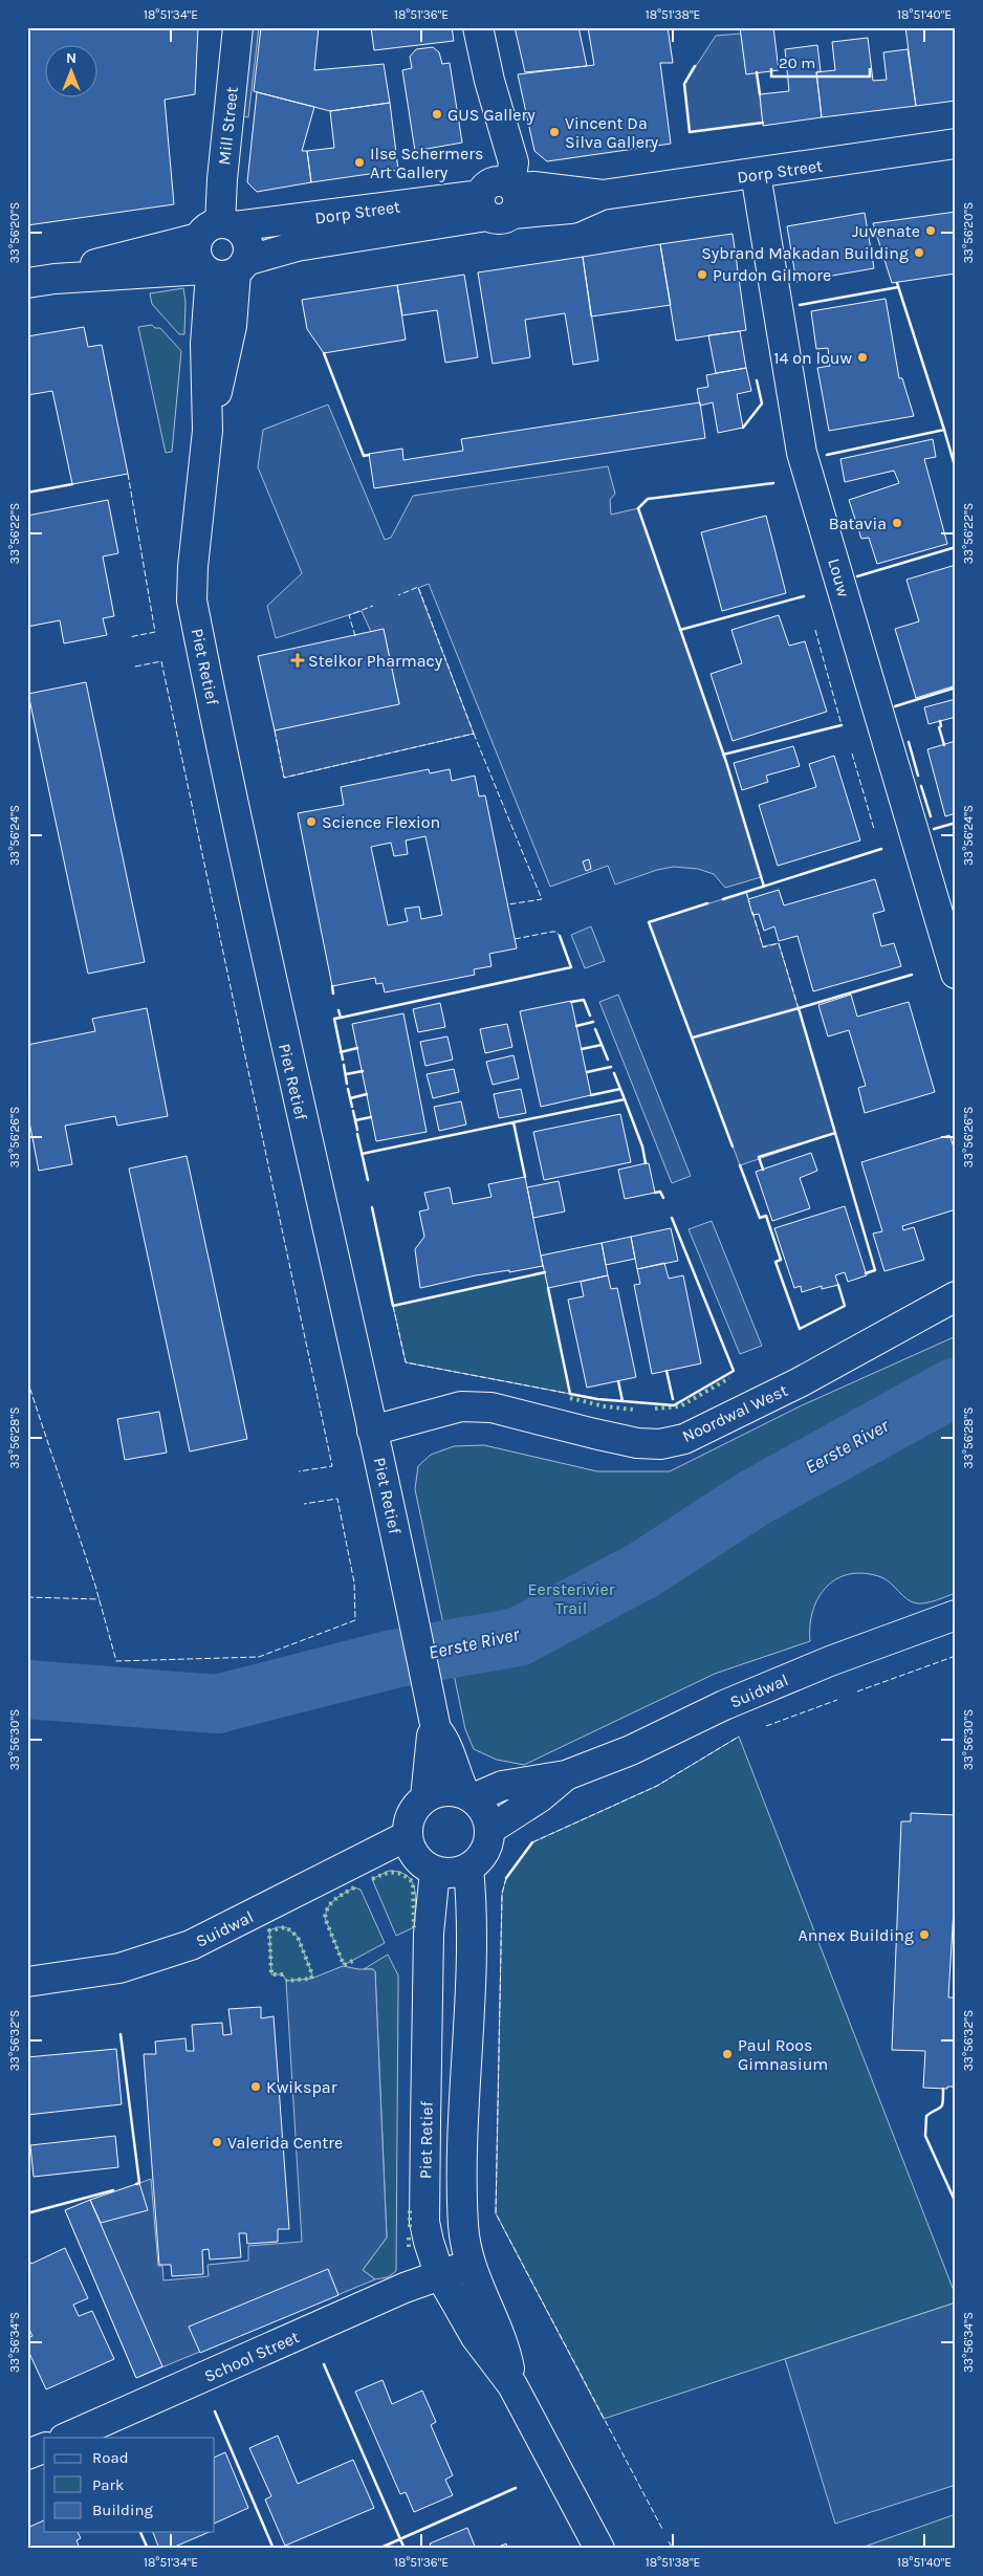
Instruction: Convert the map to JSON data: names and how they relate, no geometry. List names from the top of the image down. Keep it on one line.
{"streets":{"street":["Mill Street","Dorp Street","Louw","Piet Retief","Noordwal West","Suidwal","School Street"]},"crossings":[["Mill Street","Dorp Street"],["Mill Street","Piet Retief"],["Dorp Street","Louw"],["Dorp Street","Piet Retief"],["Piet Retief","Noordwal West"],["Piet Retief","Suidwal"],["Piet Retief","School Street"]],"water":["Eerste River"],"parks":["Eersterivier Trail"],"places":{"other":["GUS Gallery","Vincent Da Silva Gallery","Ilse Schermers Art Gallery","Juvenate","Sybrand Makadan Building","Purdon Gilmore","14 on louw","Batavia","Science Flexion","Annex Building","Paul Roos Gimnasium","Kwikspar","Valerida Centre"],"health":["Stelkor Pharmacy"]},"legend":["Road","Park","Building"],"scale_bar":"20 m","north":"top","coordinates":["18°51'34\"E","18°51'36\"E","18°51'38\"E","18°51'40\"E","33°56'20\"S","33°56'22\"S","33°56'24\"S","33°56'26\"S","33°56'28\"S","33°56'30\"S","33°56'32\"S","33°56'34\"S"]}
